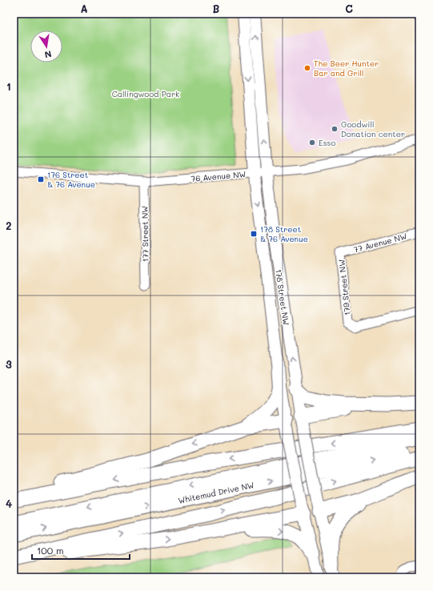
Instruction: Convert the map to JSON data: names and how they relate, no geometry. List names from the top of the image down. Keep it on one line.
{"streets":{"highway":["Whitemud Drive NW"],"main road":["178 Street NW"],"street":["76 Avenue NW","177 Street NW","77 Avenue NW","179 Street NW"]},"crossings":[["76 Avenue NW","177 Street NW"],["76 Avenue NW","178 Street NW"],["77 Avenue NW","179 Street NW"]],"parks":["Callingwood Park"],"places":{"other":["The Beer Hunter Bar and Grill","Goodwill Donation center","Esso"],"transit":["176 Street & 76 Avenue","178 Street & 76 Avenue"]},"scale_bar":"100 m","north":"bottom","grid":{"columns":["A","B","C"],"rows":["1","2","3","4"]}}
